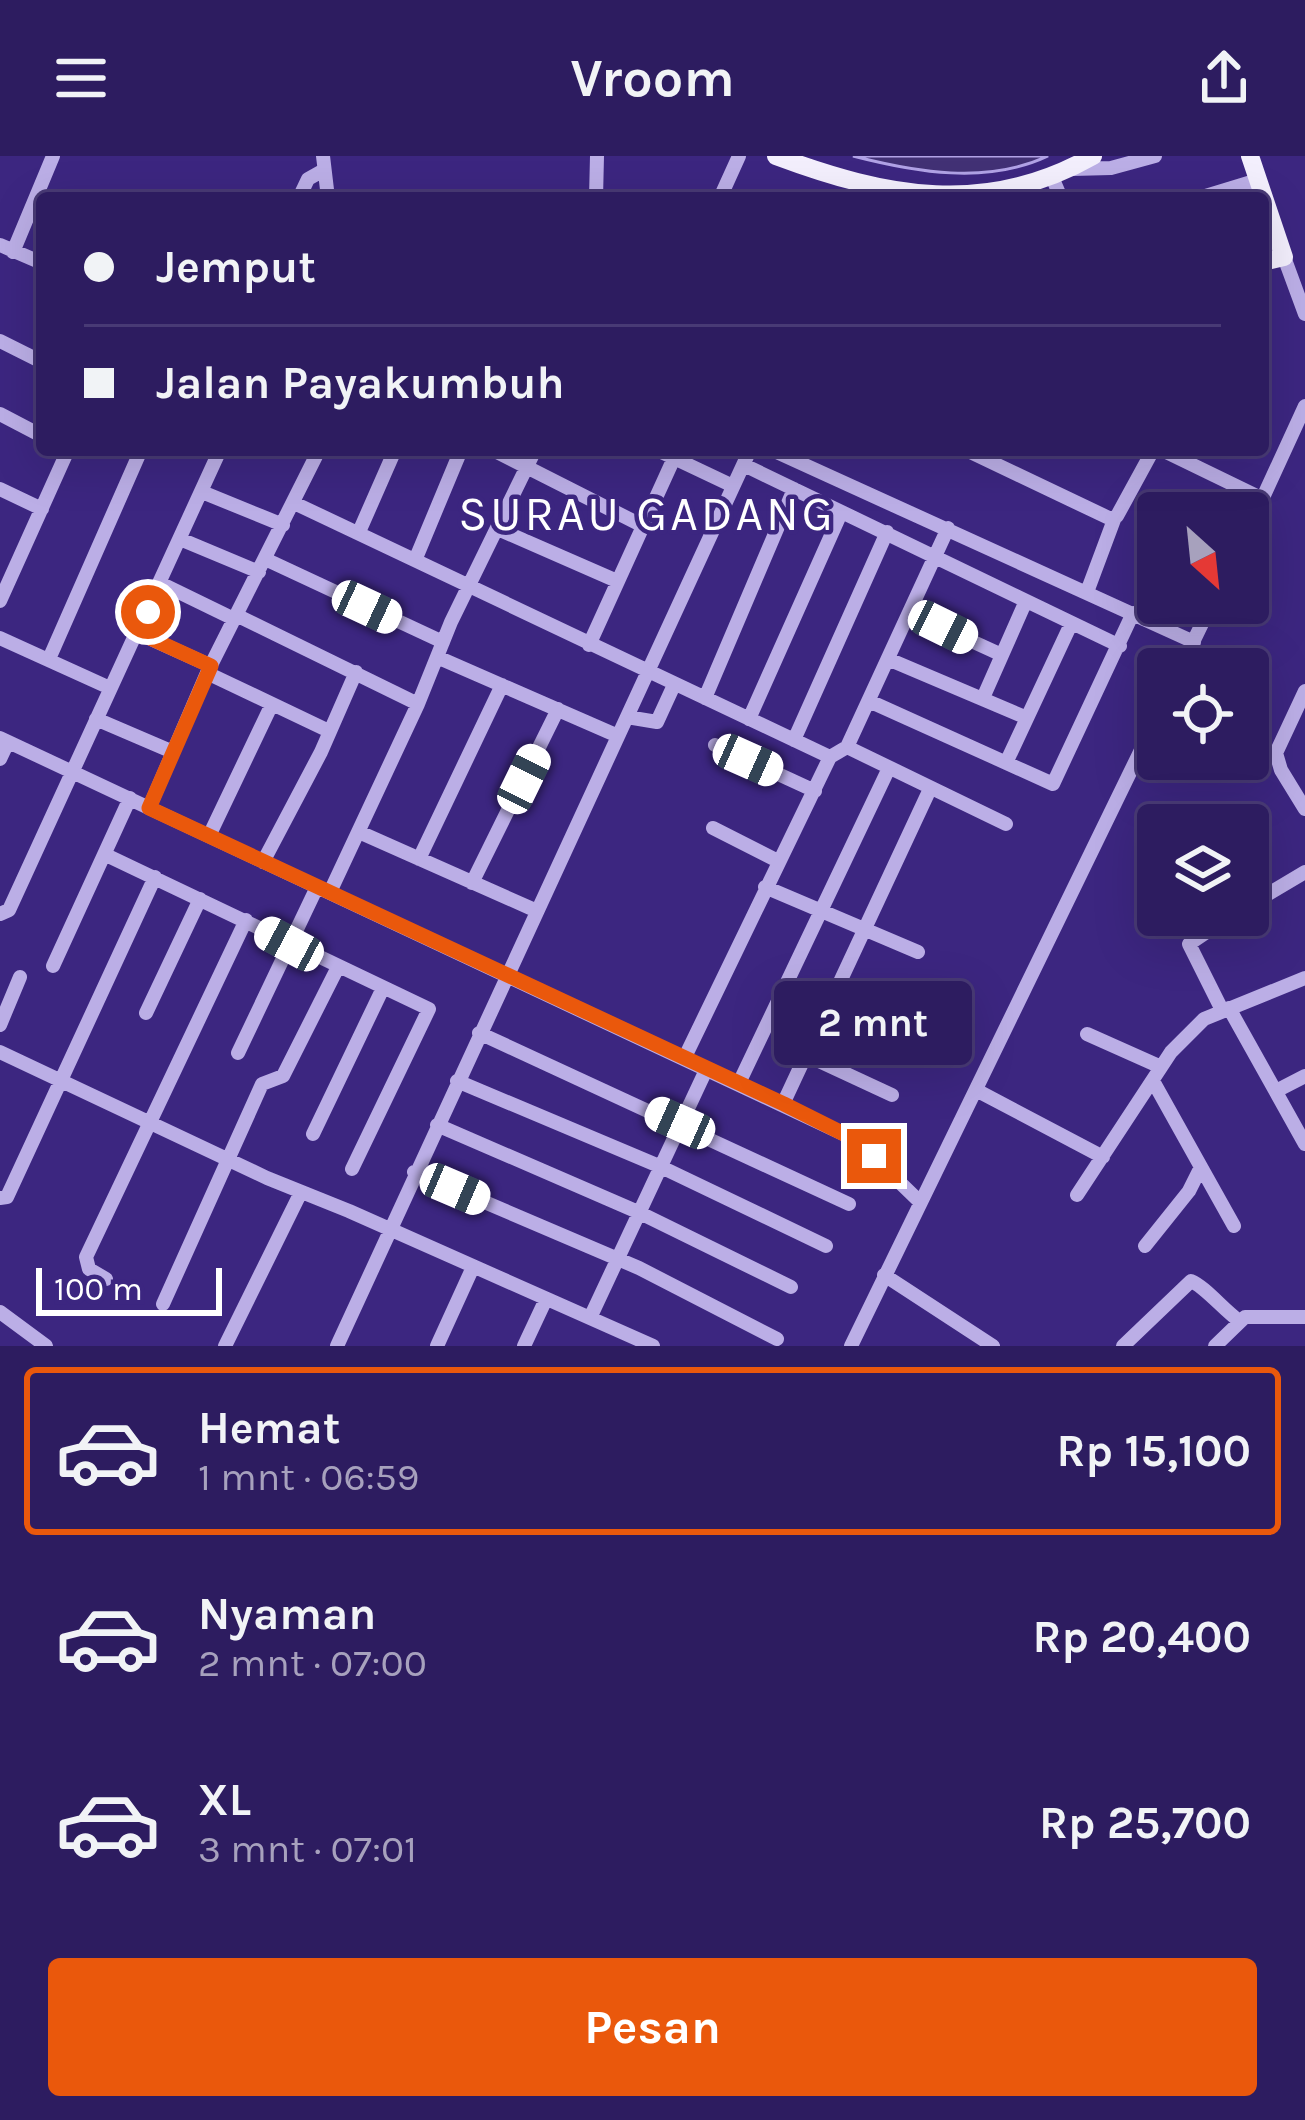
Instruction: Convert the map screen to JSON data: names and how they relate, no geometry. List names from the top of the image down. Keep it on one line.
{"districts":["SURAU GADANG"],"scale_bar":"100 m","north":"bottom right","page":{"header":"Vroom","banner":["Jemput","Jalan Payakumbuh"],"bubble":"2 mnt","scale":"100 m","list":[{"name":"Hemat","note":"1 mnt · 06:59","value":"Rp 15,100"},{"name":"Nyaman","note":"2 mnt · 07:00","value":"Rp 20,400"},{"name":"XL","note":"3 mnt · 07:01","value":"Rp 25,700"}],"buttons":"Pesan"}}
